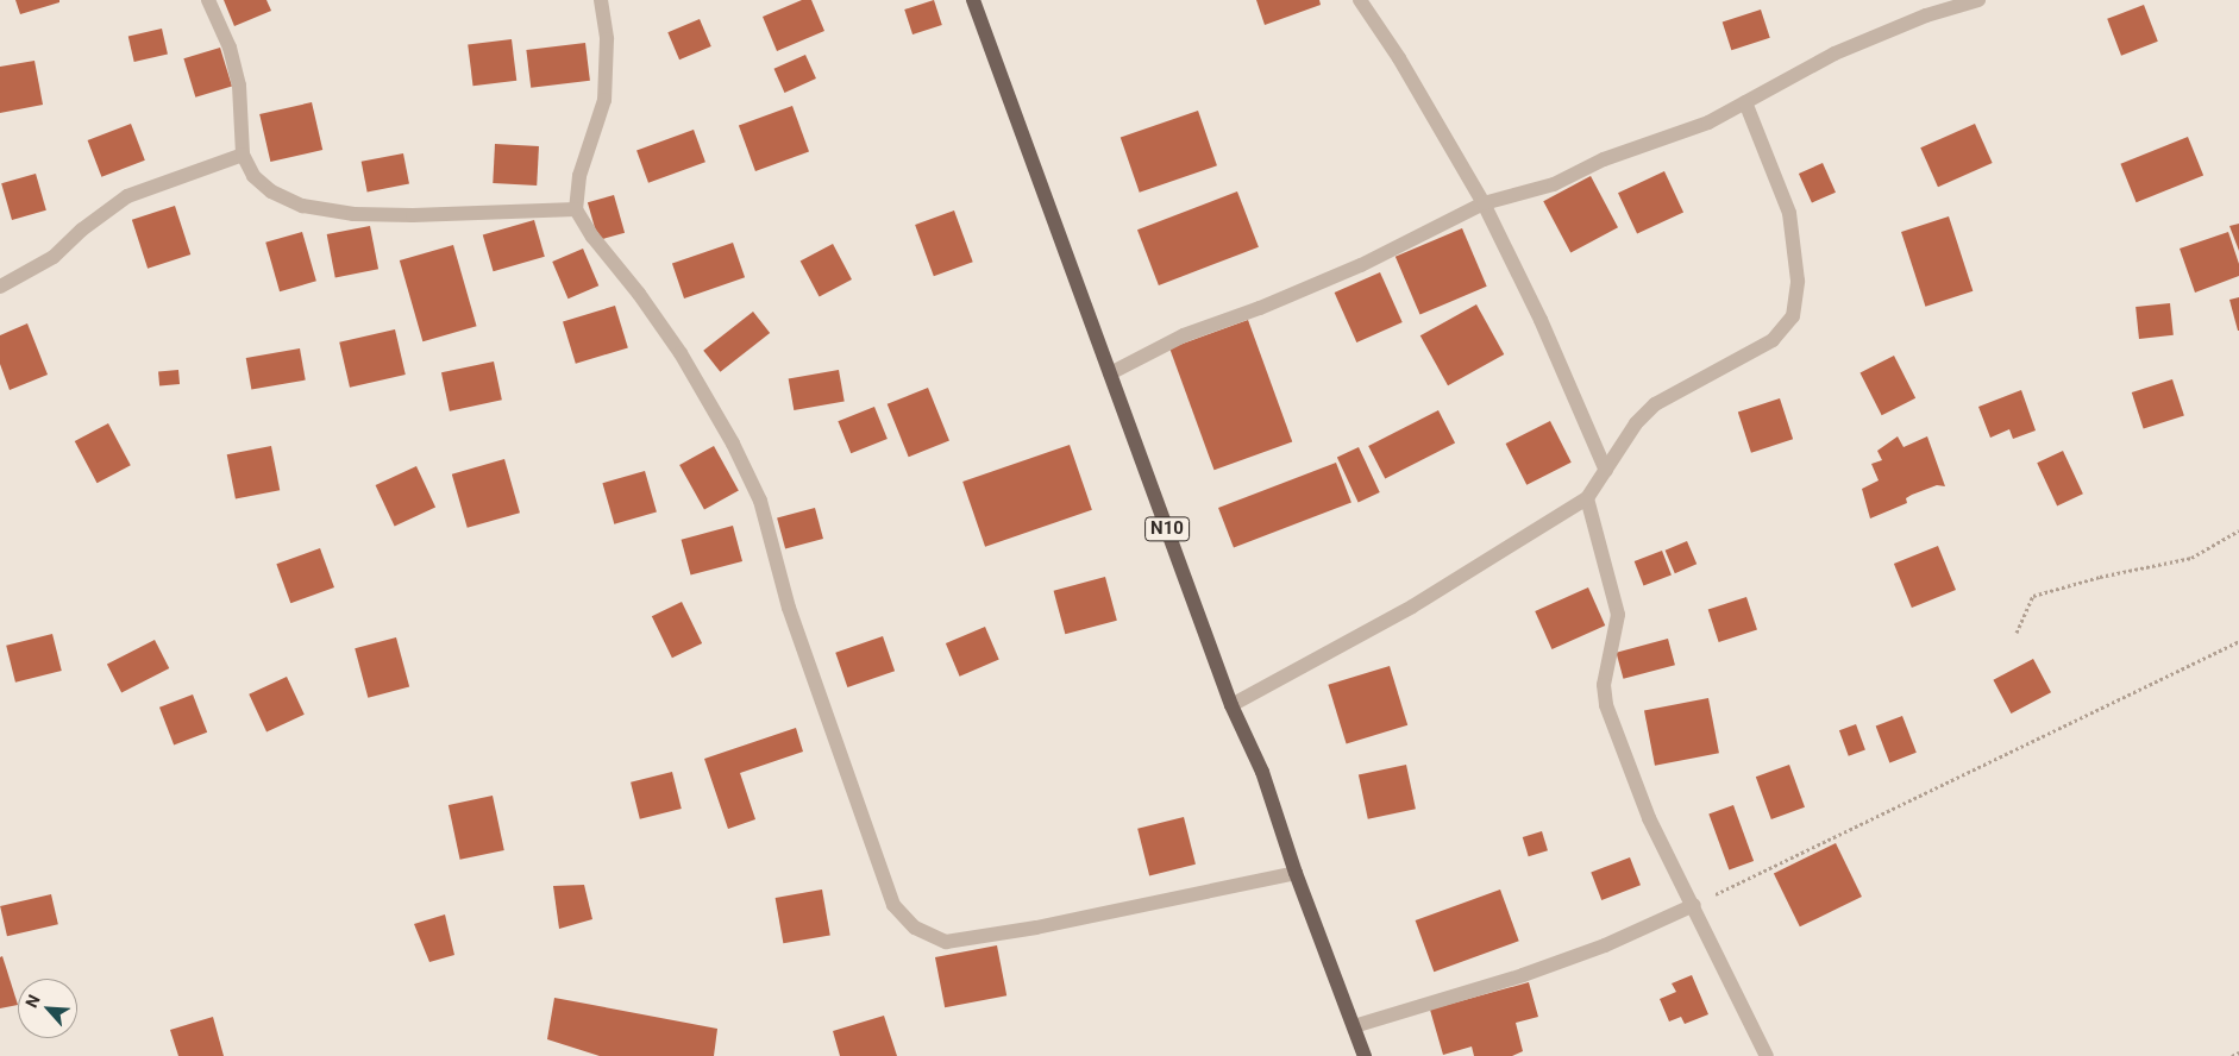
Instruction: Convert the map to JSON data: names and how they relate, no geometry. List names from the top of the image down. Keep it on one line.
{"streets":{"main road":["N10"]},"north":"top left"}
